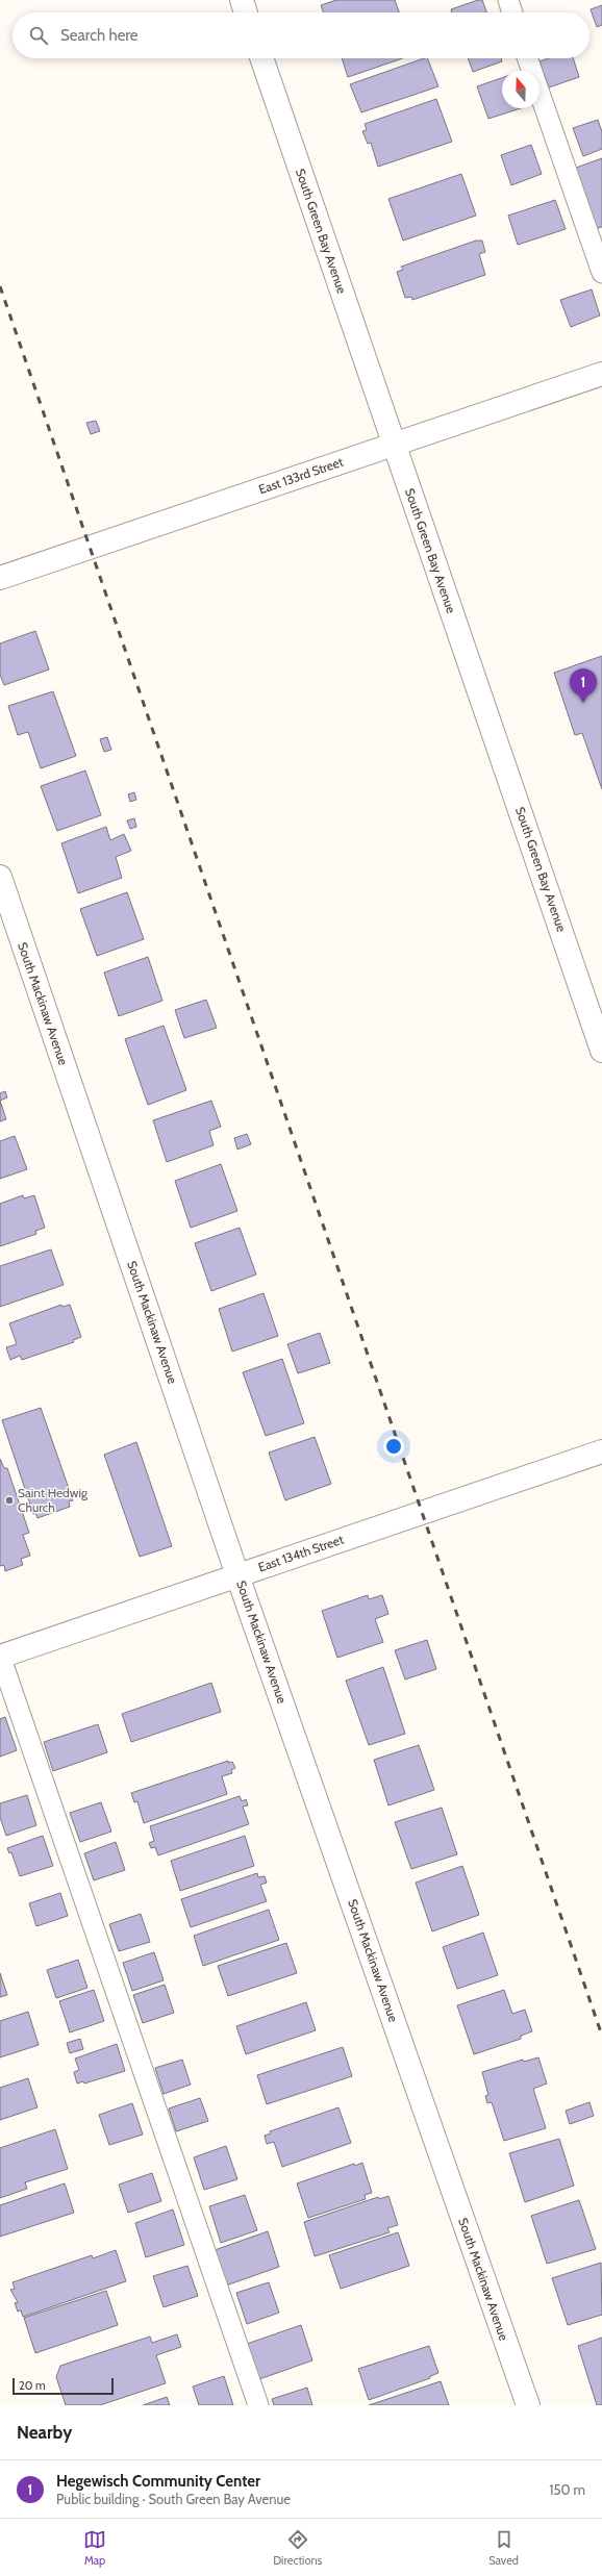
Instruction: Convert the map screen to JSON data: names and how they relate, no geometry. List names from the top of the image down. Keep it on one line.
{"streets":{"street":["South Green Bay Avenue","East 133rd Street","South Mackinaw Avenue","East 134th Street"]},"crossings":[["South Green Bay Avenue","East 133rd Street"],["South Mackinaw Avenue","East 134th Street"]],"places":["Saint Hedwig Church"],"scale_bar":"20 m","north":"top","page":{"search":"Search here","pins":"1","scale":"20 m","heading":"Nearby","list":[{"mark":"1","name":"Hegewisch Community Center","note":"Public building · South Green Bay Avenue","value":"150 m"}],"nav":["Map","Directions","Saved"]}}
